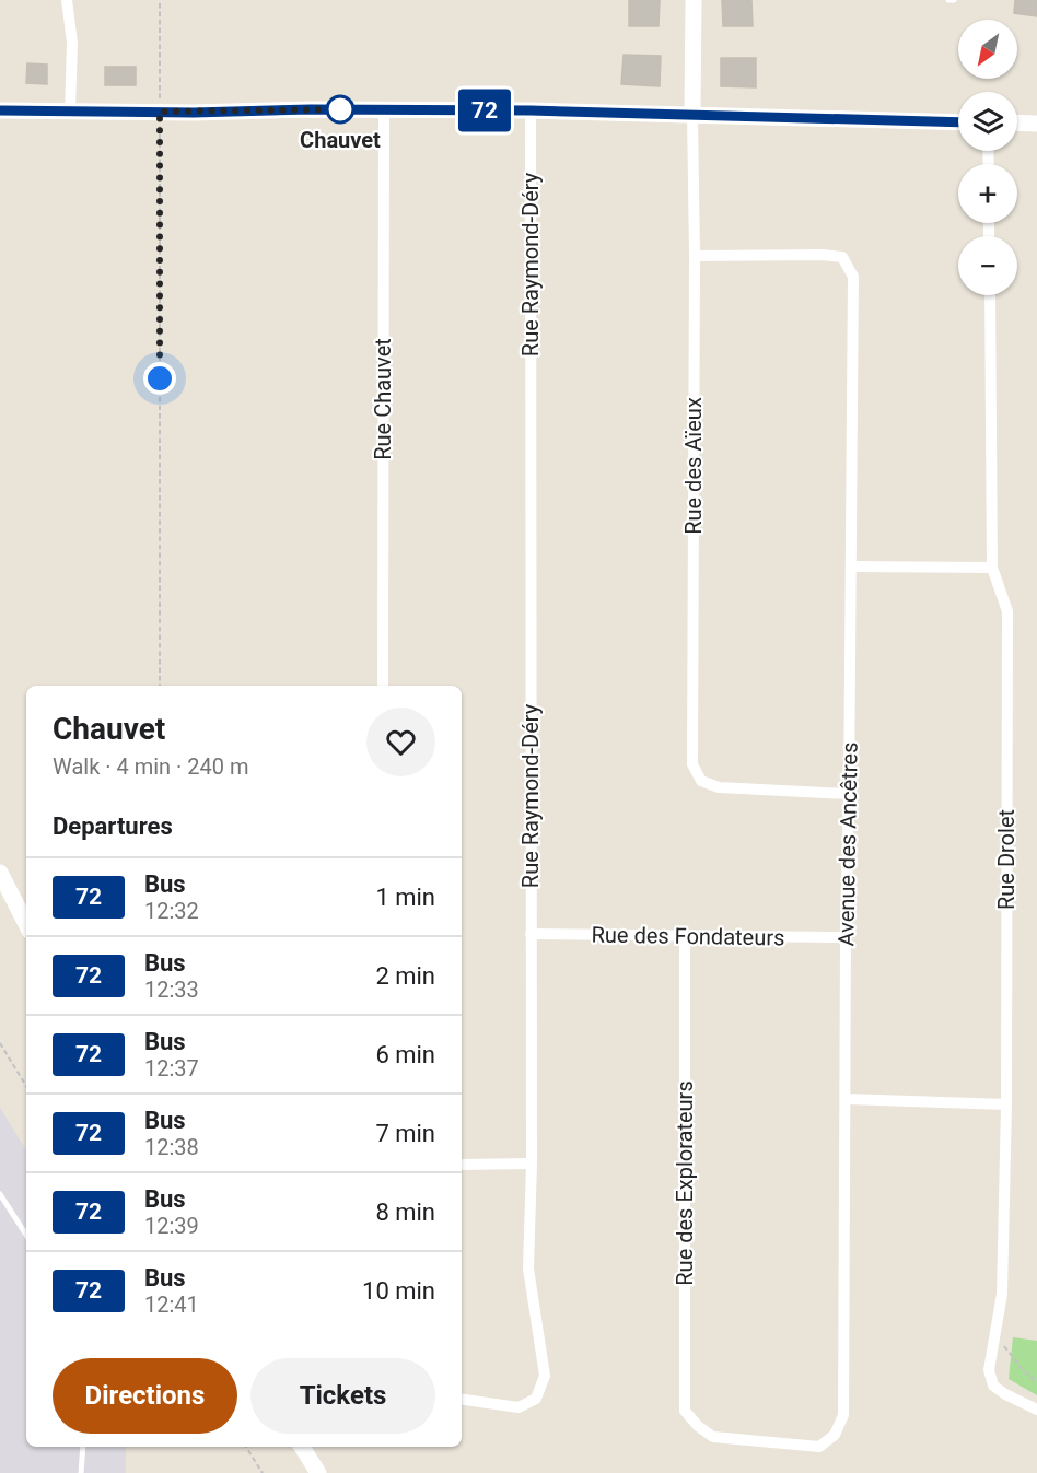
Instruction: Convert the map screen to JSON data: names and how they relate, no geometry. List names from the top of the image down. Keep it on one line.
{"streets":{"main road":["Rue des Aïeux"],"street":["Rue Raymond-Déry","Rue Chauvet","Avenue des Ancêtres","Rue Drolet","Rue des Fondateurs","Rue des Explorateurs"]},"crossings":[["Rue Raymond-Déry","Rue des Fondateurs"],["Rue des Aïeux","Avenue des Ancêtres"],["Avenue des Ancêtres","Rue des Fondateurs"],["Avenue des Ancêtres","Rue des Explorateurs"],["Rue des Fondateurs","Rue des Explorateurs"]],"places":["Chauvet"],"lines":["bus line 72"],"north":"bottom left","page":{"on_map":"72","map_buttons":["+","−"],"heading":[["Chauvet","Walk · 4 min · 240 m"],"Departures"],"list":[{"mark":"72","name":"Bus","note":"12:32","value":"1 min"},{"mark":"72","name":"Bus","note":"12:33","value":"2 min"},{"mark":"72","name":"Bus","note":"12:37","value":"6 min"},{"mark":"72","name":"Bus","note":"12:38","value":"7 min"},{"mark":"72","name":"Bus","note":"12:39","value":"8 min"},{"mark":"72","name":"Bus","note":"12:41","value":"10 min"}],"buttons":["Directions","Tickets"]}}
